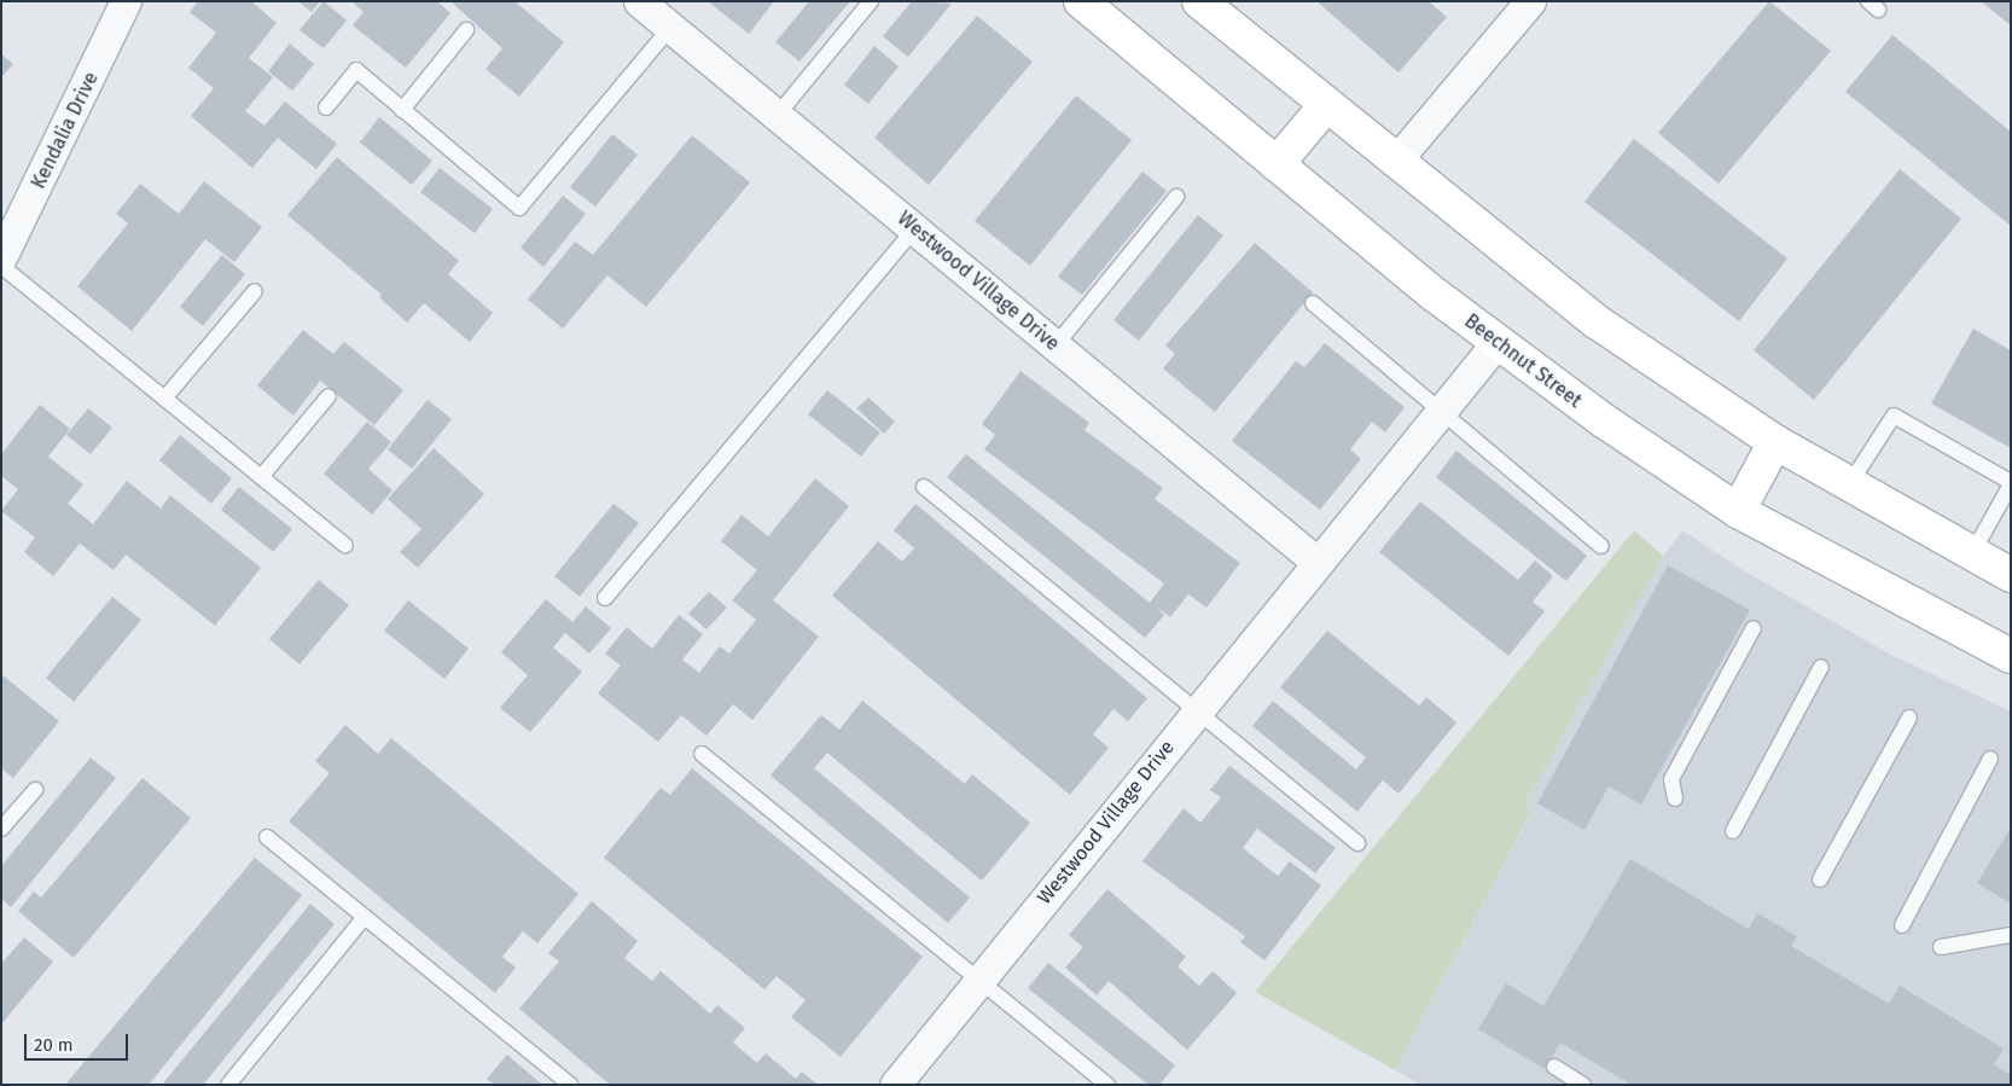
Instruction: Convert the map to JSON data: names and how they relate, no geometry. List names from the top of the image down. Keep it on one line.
{"streets":{"main road":["Beechnut Street"],"street":["Kendalia Drive","Westwood Village Drive"]},"crossings":[["Westwood Village Drive","Beechnut Street"]],"scale_bar":"20 m"}
